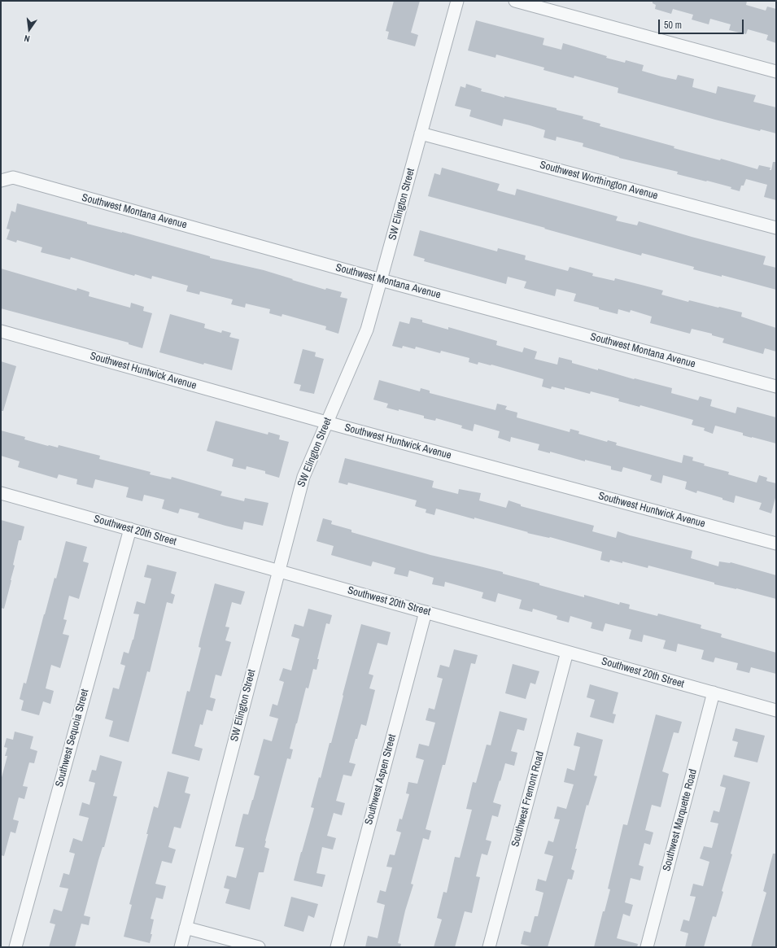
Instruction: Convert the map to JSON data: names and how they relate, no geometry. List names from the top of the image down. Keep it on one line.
{"streets":{"street":["Southwest Worthington Avenue","SW Elington Street","Southwest Montana Avenue","Southwest Huntwick Avenue","Southwest 20th Street","Southwest Sequoia Street","Southwest Aspen Street","Southwest Fremont Road","Southwest Marquette Road"]},"crossings":[["Southwest Worthington Avenue","SW Elington Street"],["SW Elington Street","Southwest Montana Avenue"],["SW Elington Street","Southwest Huntwick Avenue"],["SW Elington Street","Southwest 20th Street"],["Southwest 20th Street","Southwest Sequoia Street"],["Southwest 20th Street","Southwest Aspen Street"],["Southwest 20th Street","Southwest Fremont Road"],["Southwest 20th Street","Southwest Marquette Road"]],"scale_bar":"50 m","north":"bottom"}
